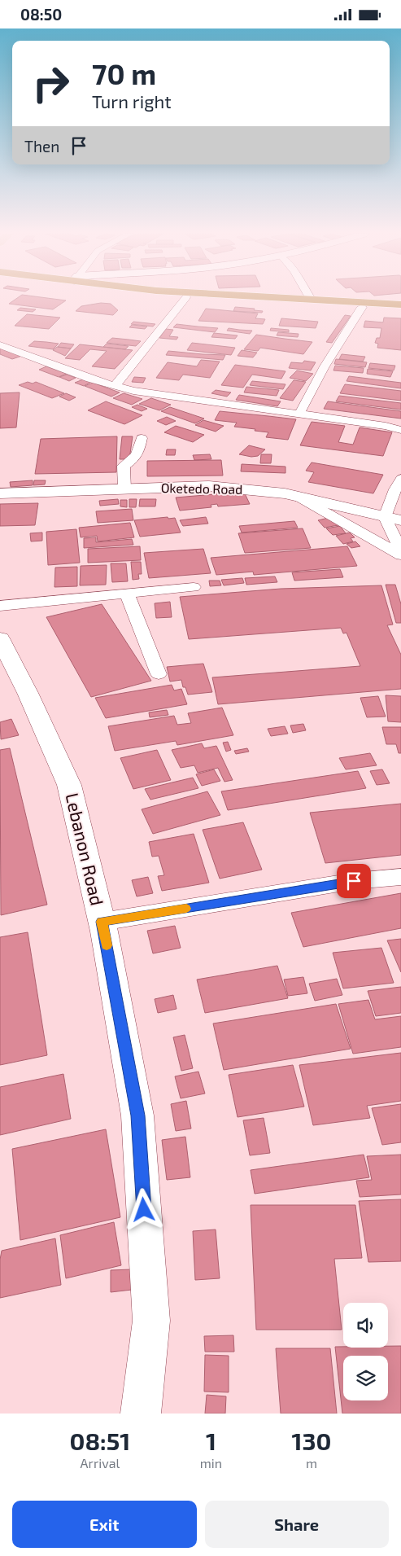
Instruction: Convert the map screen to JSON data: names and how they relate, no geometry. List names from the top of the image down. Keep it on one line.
{"streets":{"main road":["Oketedo Road","Lebanon Road"]},"page":{"status":"08:50","turn":["70 m","Turn right"],"then":"Then","eta":["08:51","Arrival","1","min","130","m"],"buttons":["Exit","Share"]}}
